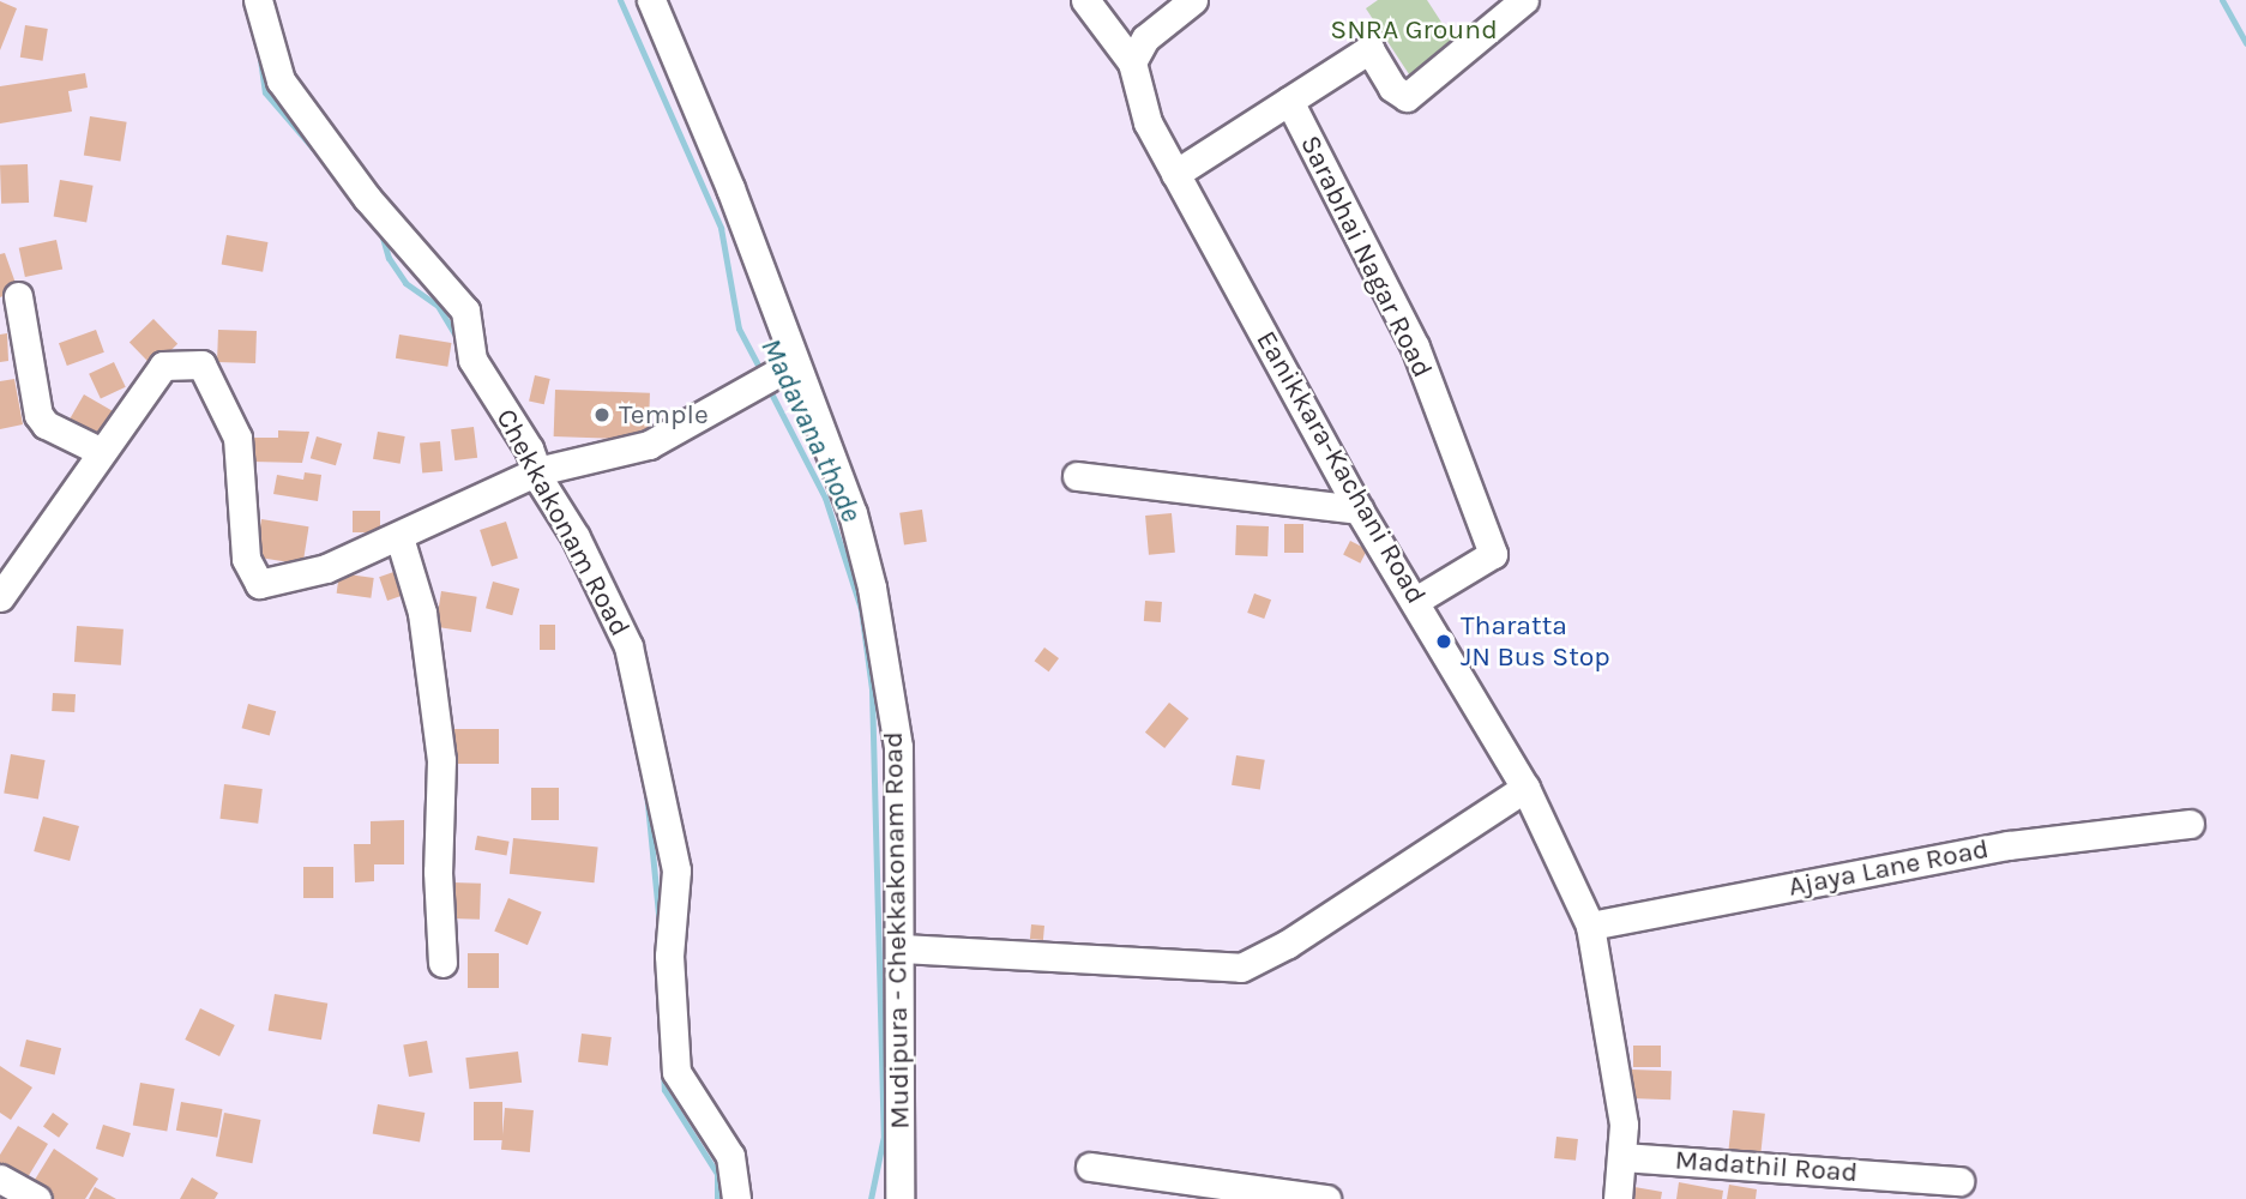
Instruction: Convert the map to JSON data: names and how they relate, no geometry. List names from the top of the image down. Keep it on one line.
{"streets":{"street":["Sarabhai Nagar Road","Eanikkara-Kachani Road","Chekkakonam Road","Ajaya Lane Road","Mudipura - Chekkakonam Road","Madathil Road"]},"crossings":[["Sarabhai Nagar Road","Eanikkara-Kachani Road"],["Eanikkara-Kachani Road","Ajaya Lane Road"],["Eanikkara-Kachani Road","Madathil Road"]],"water":["Madavana thode"],"parks":["SNRA Ground"],"places":["Temple","Tharatta JN Bus Stop"]}
